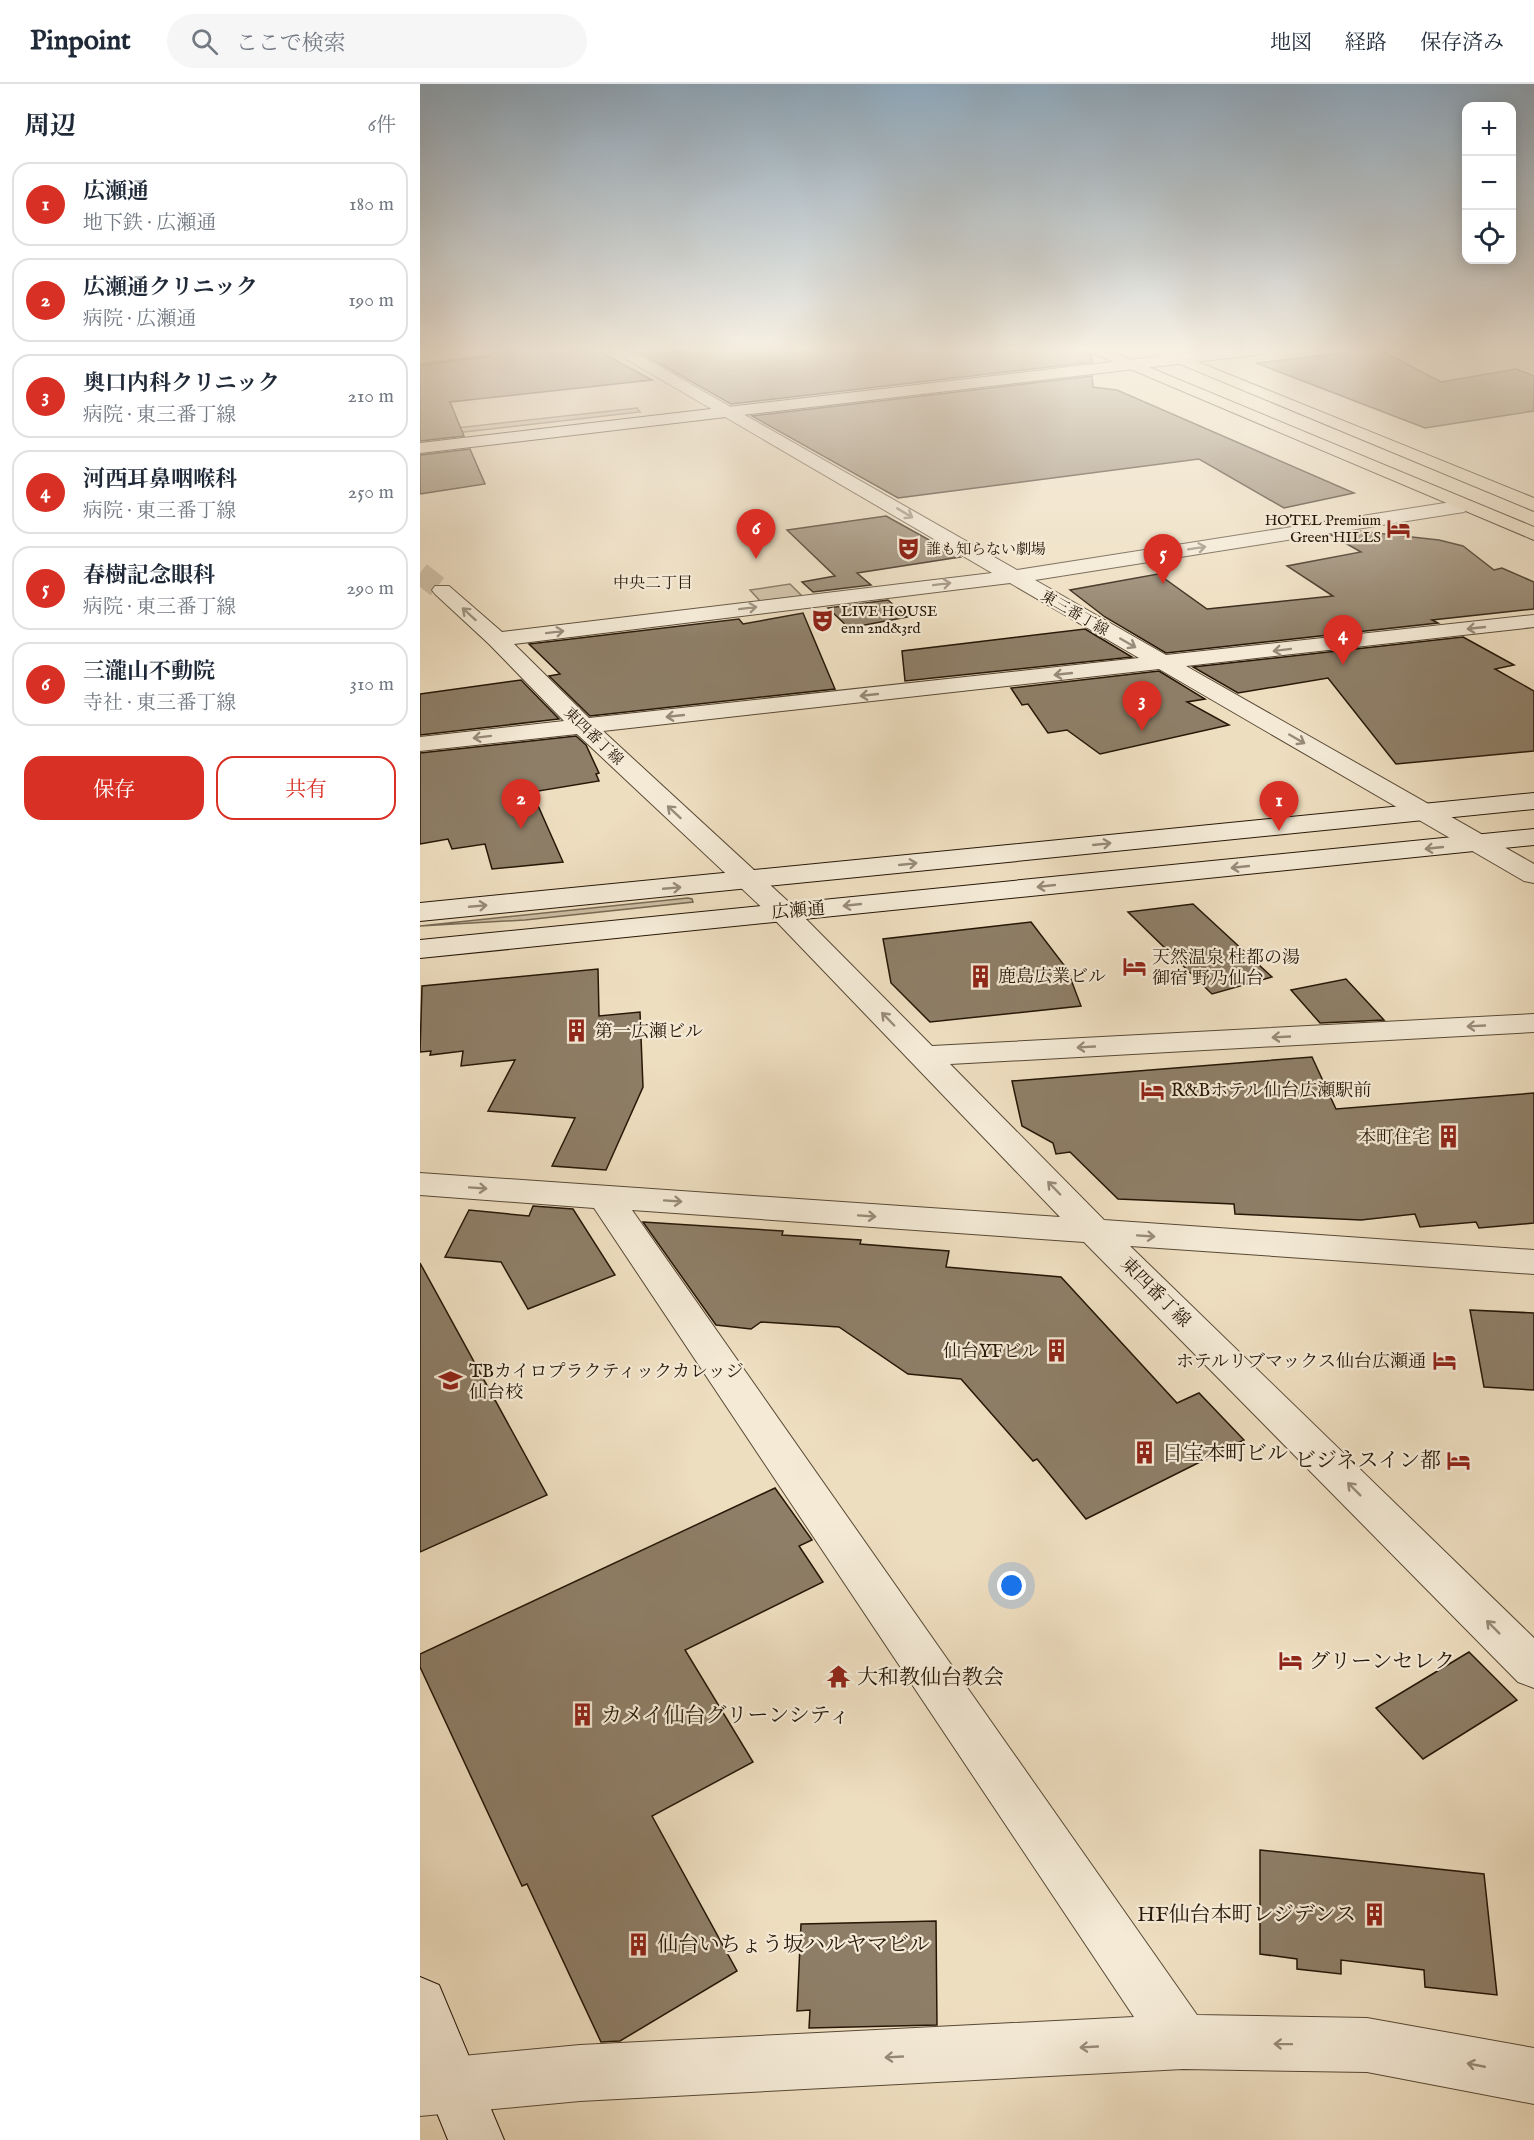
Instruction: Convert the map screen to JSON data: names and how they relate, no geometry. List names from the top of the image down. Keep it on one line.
{"streets":{"street":["東三番丁線","東四番丁線","広瀬通"]},"crossings":[["東三番丁線","広瀬通"],["東四番丁線","広瀬通"]],"one_way":["東三番丁線","東四番丁線"],"districts":["中央二丁目"],"places":{"hotel":["HOTEL Premium Green HILLS","天然温泉 杜都の湯 御宿 野乃仙台","R&Bホテル仙台広瀬駅前","ホテルリブマックス仙台広瀬通","ビジネスイン都","グリーンセレク"],"theatre":["誰も知らない劇場","LIVE HOUSE enn 2nd&3rd"],"building":["鹿島広業ビル","第一広瀬ビル","本町住宅","仙台YFビル","日宝本町ビル","カメイ仙台グリーンシティ","HF仙台本町レジデンス","仙台いちょう坂ハルヤマビル"],"school or university":["TBカイロプラクティックカレッジ 仙台校"],"temple":["大和教仙台教会"]},"page":{"header":"Pinpoint","search":"ここで検索","nav":["地図","経路","保存済み"],"heading":["周辺","6件"],"map_buttons":["+","−"],"list":[{"mark":"1","name":"広瀬通","note":"地下鉄 · 広瀬通","value":"180 m"},{"mark":"2","name":"広瀬通クリニック","note":"病院 · 広瀬通","value":"190 m"},{"mark":"3","name":"奥口内科クリニック","note":"病院 · 東三番丁線","value":"210 m"},{"mark":"4","name":"河西耳鼻咽喉科","note":"病院 · 東三番丁線","value":"250 m"},{"mark":"5","name":"春樹記念眼科","note":"病院 · 東三番丁線","value":"290 m"},{"mark":"6","name":"三瀧山不動院","note":"寺社 · 東三番丁線","value":"310 m"}],"pins":["6","5","4","3","2","1"],"buttons":["保存","共有"]}}
